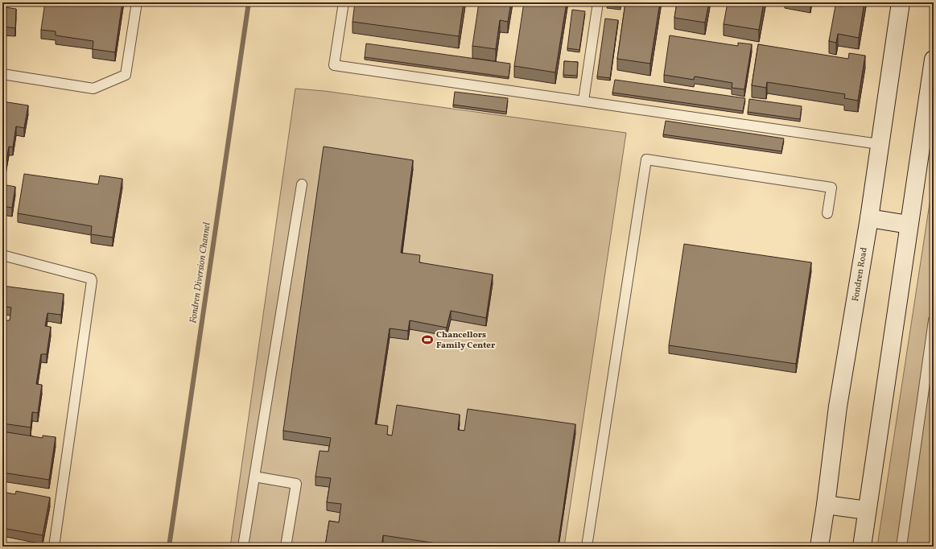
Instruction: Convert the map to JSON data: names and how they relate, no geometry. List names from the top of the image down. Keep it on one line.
{"streets":{"main road":["Fondren Road"]},"water":["Fondren Diversion Channel"],"places":{"sports":["Chancellors Family Center"]}}
